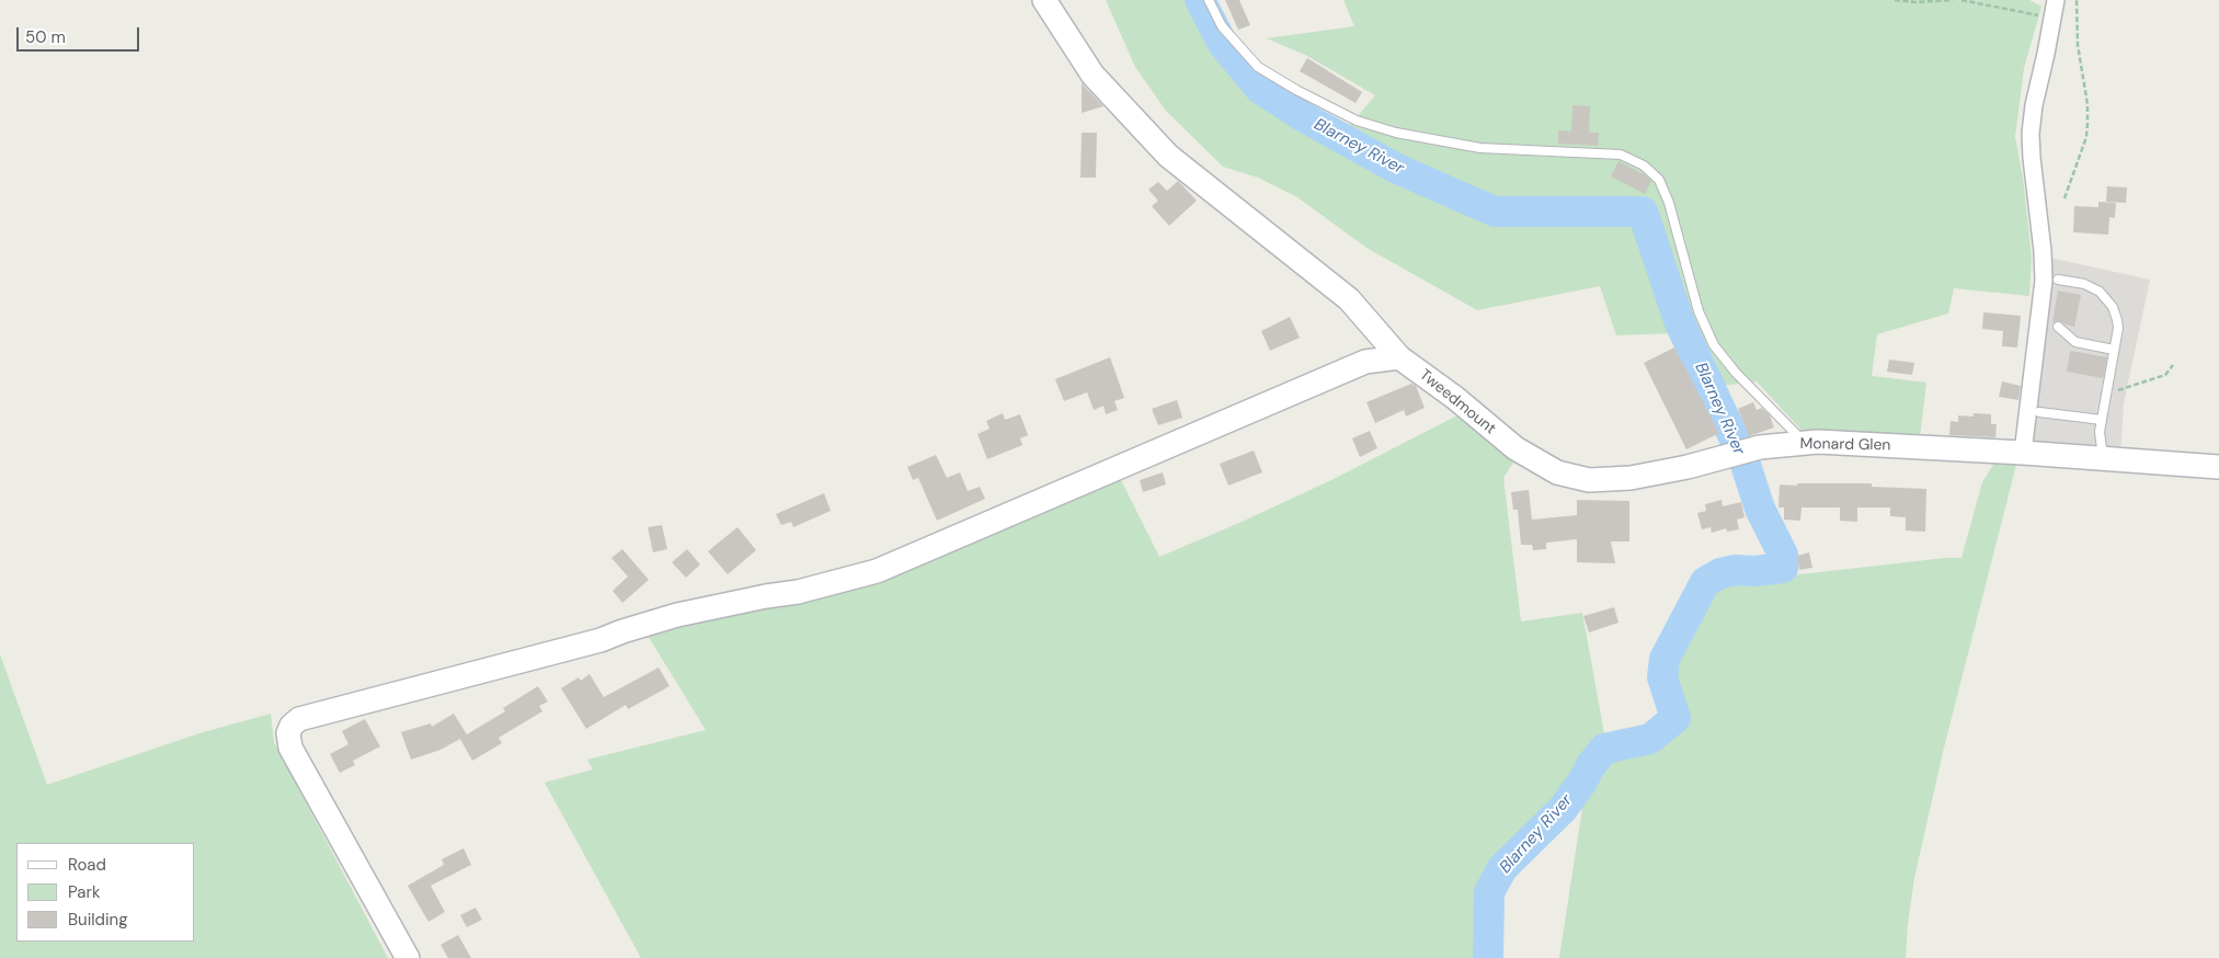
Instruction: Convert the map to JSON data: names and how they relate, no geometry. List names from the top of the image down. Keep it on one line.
{"streets":{"street":["Tweedmount","Monard Glen"]},"crossings":[["Tweedmount","Monard Glen"]],"water":["Blarney River"],"legend":["Road","Park","Building"],"scale_bar":"50 m"}
